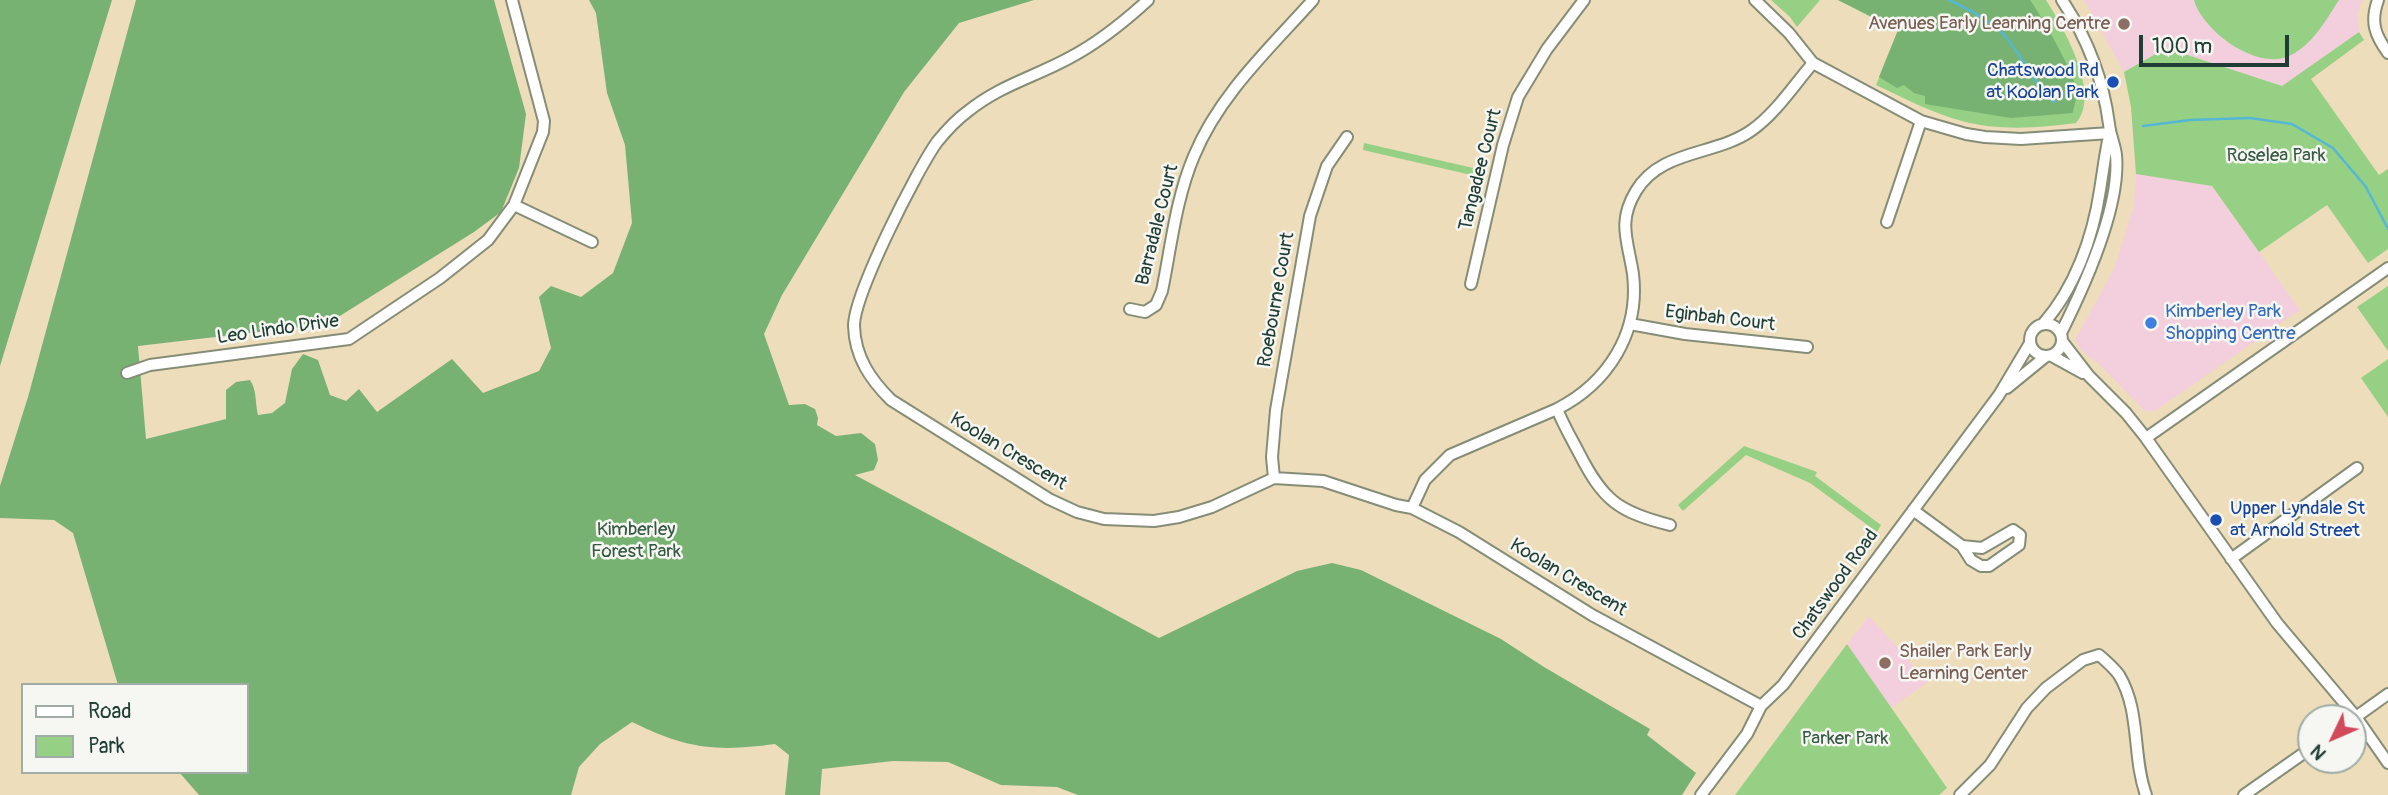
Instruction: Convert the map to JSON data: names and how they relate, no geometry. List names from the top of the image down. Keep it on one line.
{"streets":{"street":["Tangadee Court","Barradale Court","Roebourne Court","Eginbah Court","Leo Lindo Drive","Koolan Crescent","Chatswood Road"]},"crossings":[["Roebourne Court","Koolan Crescent"],["Koolan Crescent","Chatswood Road"]],"parks":["Roselea Park","Kimberley Forest Park","Parker Park"],"places":["Avenues Early Learning Centre","Chatswood Rd at Koolan Park","Kimberley Park Shopping Centre","Upper Lyndale St at Arnold Street","Shailer Park Early Learning Center"],"legend":["Road","Park"],"scale_bar":"100 m","north":"bottom left"}
